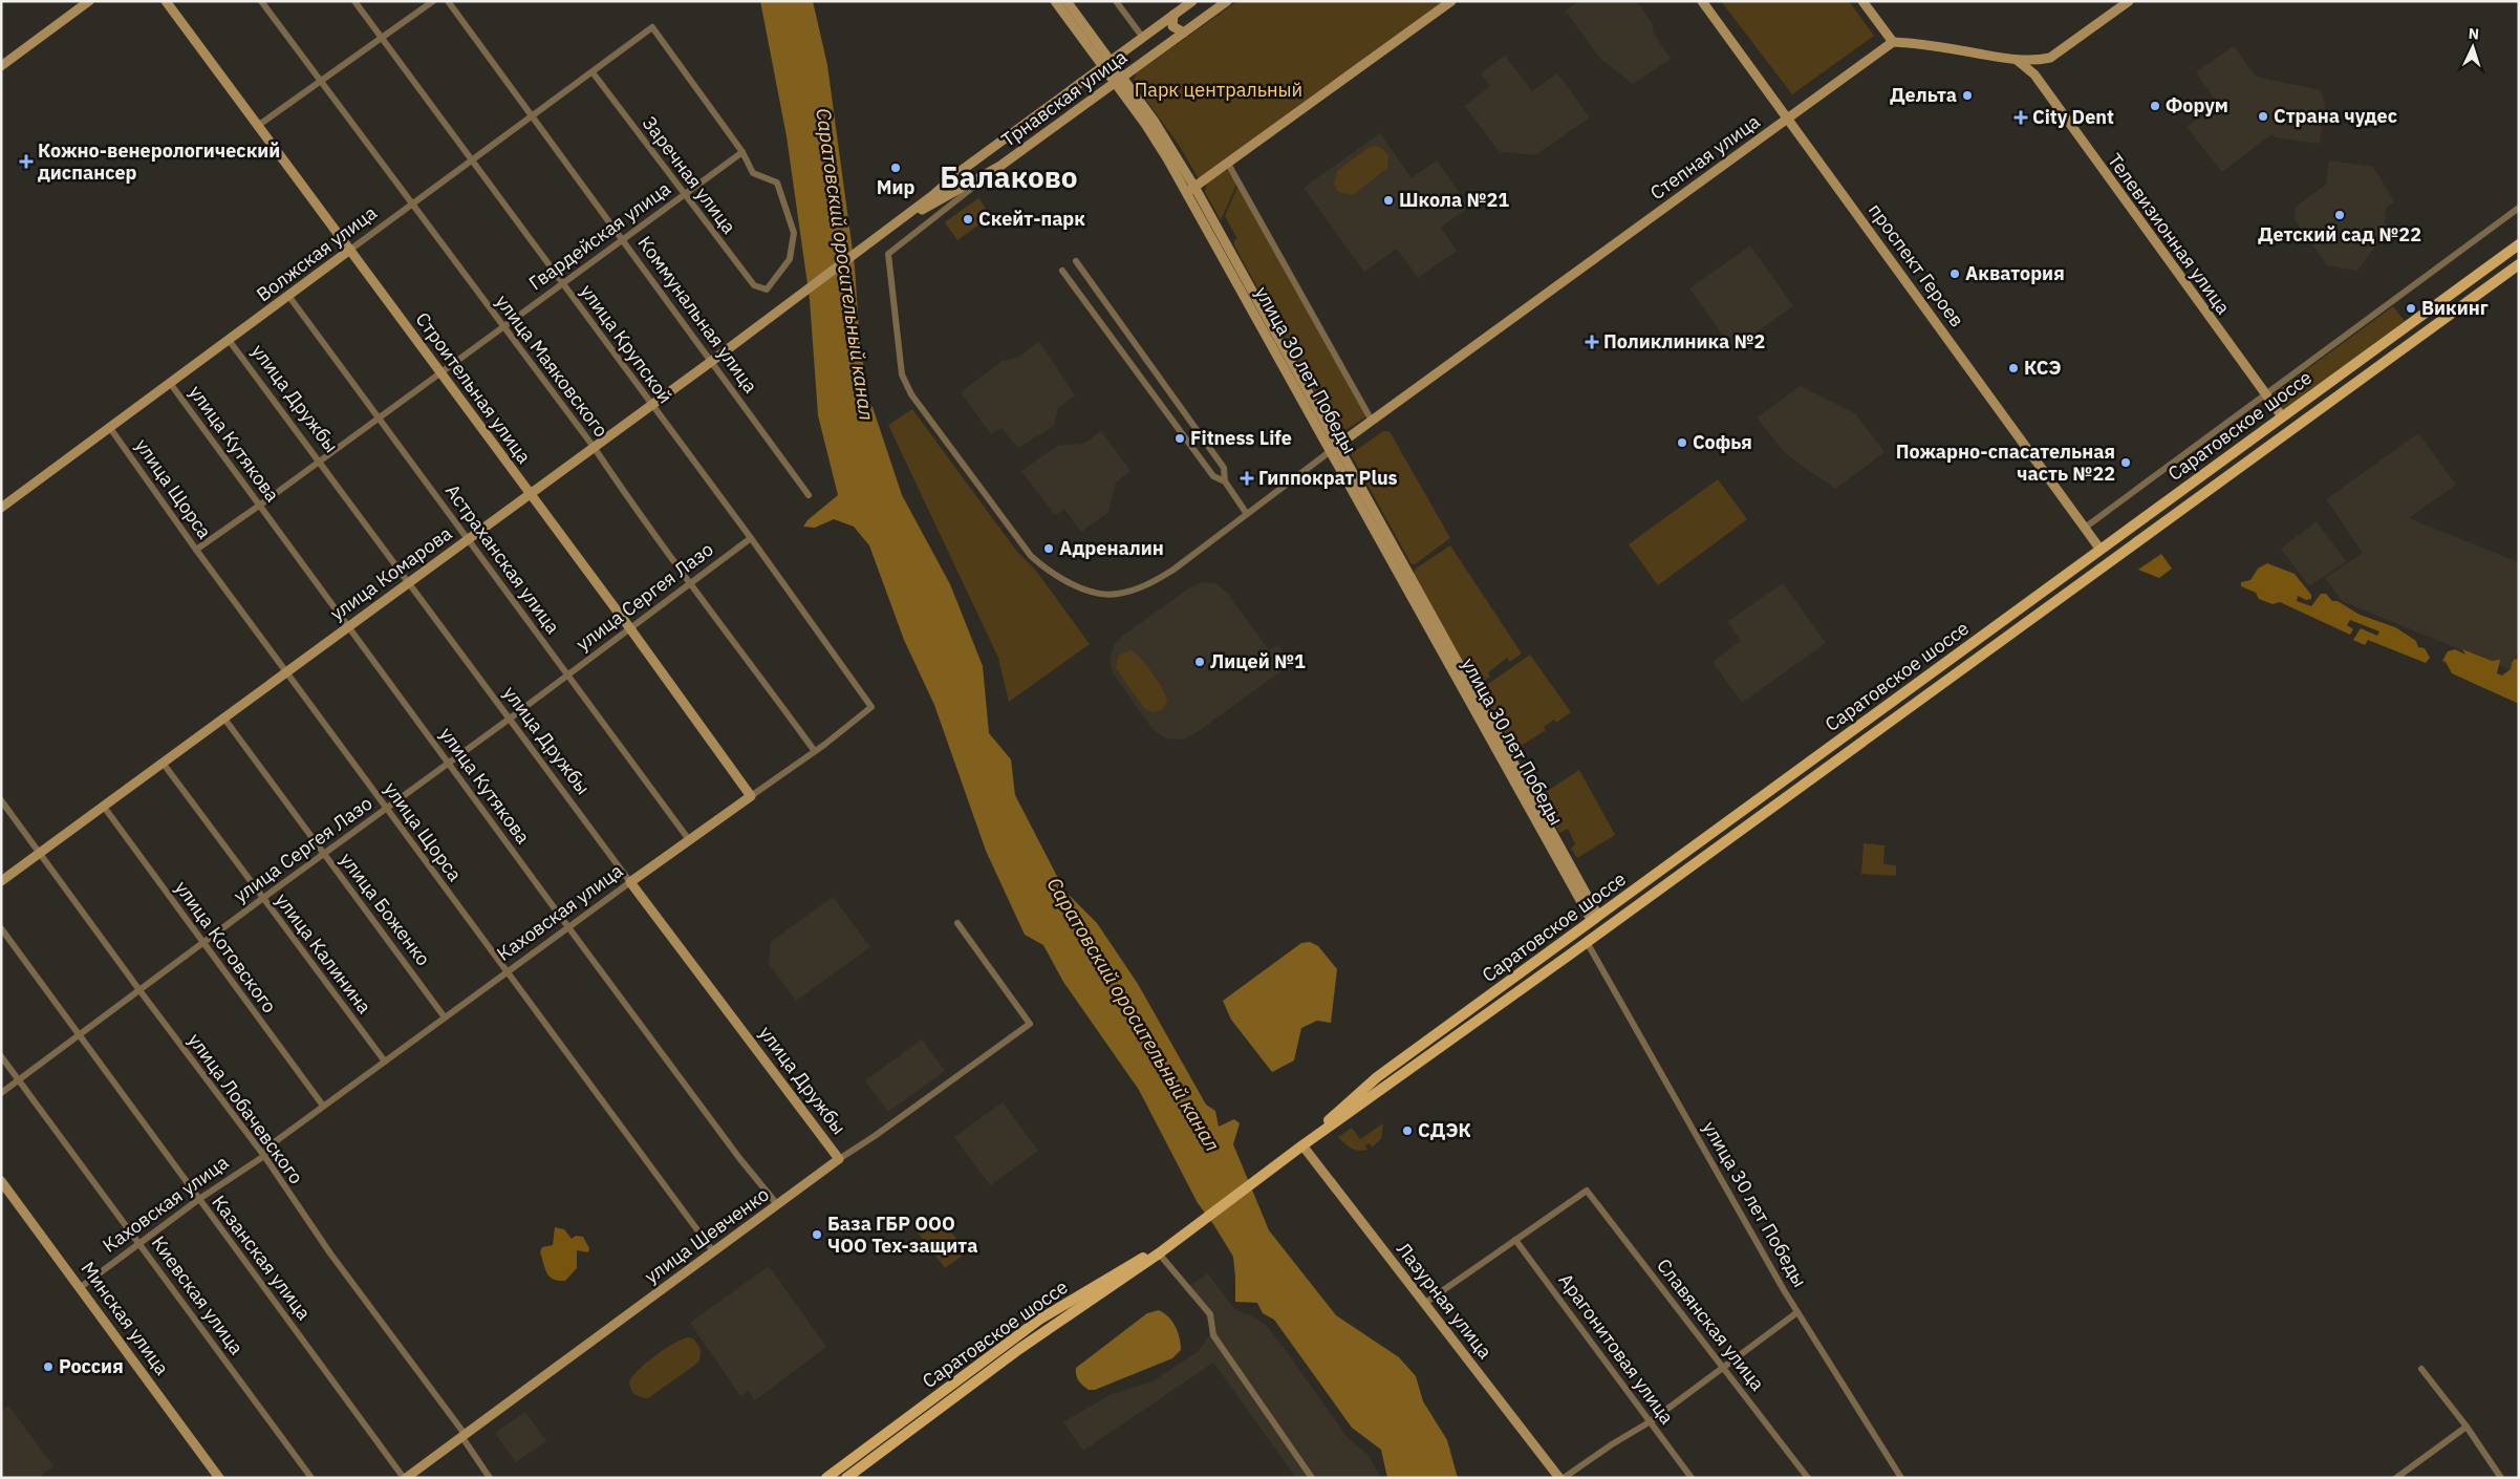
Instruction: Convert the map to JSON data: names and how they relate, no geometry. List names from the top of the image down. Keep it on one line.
{"streets":{"main road":["Телевизионная улица","Саратовское шоссе"],"street":["Трнавская улица","Степная улица","Заречная улица","Гвардейская улица","Волжская улица","проспект Героев","Коммунальная улица","улица Крупской","улица Маяковского","улица 30 лет Победы","Строительная улица","улица Дружбы","улица Кутякова","улица Щорса","Астраханская улица","улица Комарова","улица Сергея Лазо","улица Боженко","Каховская улица","улица Котовского","улица Калинина","улица Лобачевского","улица Шевченко","Казанская улица","Киевская улица","Лазурная улица","Минская улица","Славянская улица","Арагонитовая улица"]},"crossings":[["Трнавская улица","улица Комарова"],["Степная улица","проспект Героев"],["Заречная улица","Гвардейская улица"],["Заречная улица","Волжская улица"],["Телевизионная улица","Саратовское шоссе"],["Гвардейская улица","Волжская улица"],["Гвардейская улица","Коммунальная улица"],["Гвардейская улица","улица Крупской"],["Гвардейская улица","улица Маяковского"],["Гвардейская улица","Строительная улица"],["Гвардейская улица","улица Дружбы"],["Гвардейская улица","улица Кутякова"],["Гвардейская улица","улица Щорса"],["Гвардейская улица","Астраханская улица"],["Волжская улица","Коммунальная улица"],["Волжская улица","улица Крупской"],["Волжская улица","улица Маяковского"],["Волжская улица","Строительная улица"],["Волжская улица","улица Дружбы"],["Волжская улица","улица Кутякова"],["Волжская улица","улица Щорса"],["Волжская улица","Астраханская улица"],["проспект Героев","Саратовское шоссе"],["Коммунальная улица","улица Комарова"],["улица Крупской","улица Комарова"],["улица Крупской","улица Сергея Лазо"],["улица Крупской","Каховская улица"],["улица Маяковского","улица Комарова"],["улица Маяковского","улица Сергея Лазо"],["улица Маяковского","Каховская улица"],["улица 30 лет Победы","Саратовское шоссе"],["Строительная улица","улица Комарова"],["Строительная улица","улица Сергея Лазо"],["Строительная улица","Каховская улица"],["улица Дружбы","улица Комарова"],["улица Дружбы","улица Сергея Лазо"],["улица Дружбы","Каховская улица"],["улица Дружбы","улица Шевченко"],["Саратовское шоссе","Лазурная улица"],["улица Кутякова","улица Комарова"],["улица Кутякова","улица Сергея Лазо"],["улица Кутякова","Каховская улица"],["улица Кутякова","улица Шевченко"],["улица Щорса","улица Комарова"],["улица Щорса","улица Сергея Лазо"],["улица Щорса","Каховская улица"],["улица Щорса","улица Шевченко"],["Астраханская улица","улица Комарова"],["Астраханская улица","улица Сергея Лазо"],["Астраханская улица","Каховская улица"],["улица Комарова","улица Боженко"],["улица Комарова","улица Котовского"],["улица Комарова","улица Калинина"],["улица Комарова","улица Лобачевского"],["улица Сергея Лазо","улица Боженко"],["улица Сергея Лазо","улица Котовского"],["улица Сергея Лазо","улица Калинина"],["улица Сергея Лазо","улица Лобачевского"],["улица Сергея Лазо","Казанская улица"],["улица Сергея Лазо","Киевская улица"],["улица Боженко","Каховская улица"],["Каховская улица","улица Котовского"],["Каховская улица","улица Калинина"],["Каховская улица","улица Лобачевского"],["Каховская улица","Казанская улица"],["Каховская улица","Киевская улица"],["Каховская улица","Минская улица"],["улица Лобачевского","улица Шевченко"],["улица Шевченко","Казанская улица"],["Славянская улица","Арагонитовая улица"]],"districts":["Балаково"],"water":["Саратовский оросительный канал"],"parks":["Парк центральный"],"places":{"other":["Дельта","Форум","Страна чудес","Мир","Школа №21","Детский сад №22","Скейт-парк","Акватория","Викинг","КСЭ","Fitness Life","Софья","Пожарно-спасательная часть №22","Адреналин","Лицей №1","СДЭК","База ГБР ООО ЧОО Тех-защита","Россия"],"health":["City Dent","Кожно-венерологический диспансер","Поликлиника №2","Гиппократ Plus"]},"north":"top"}
